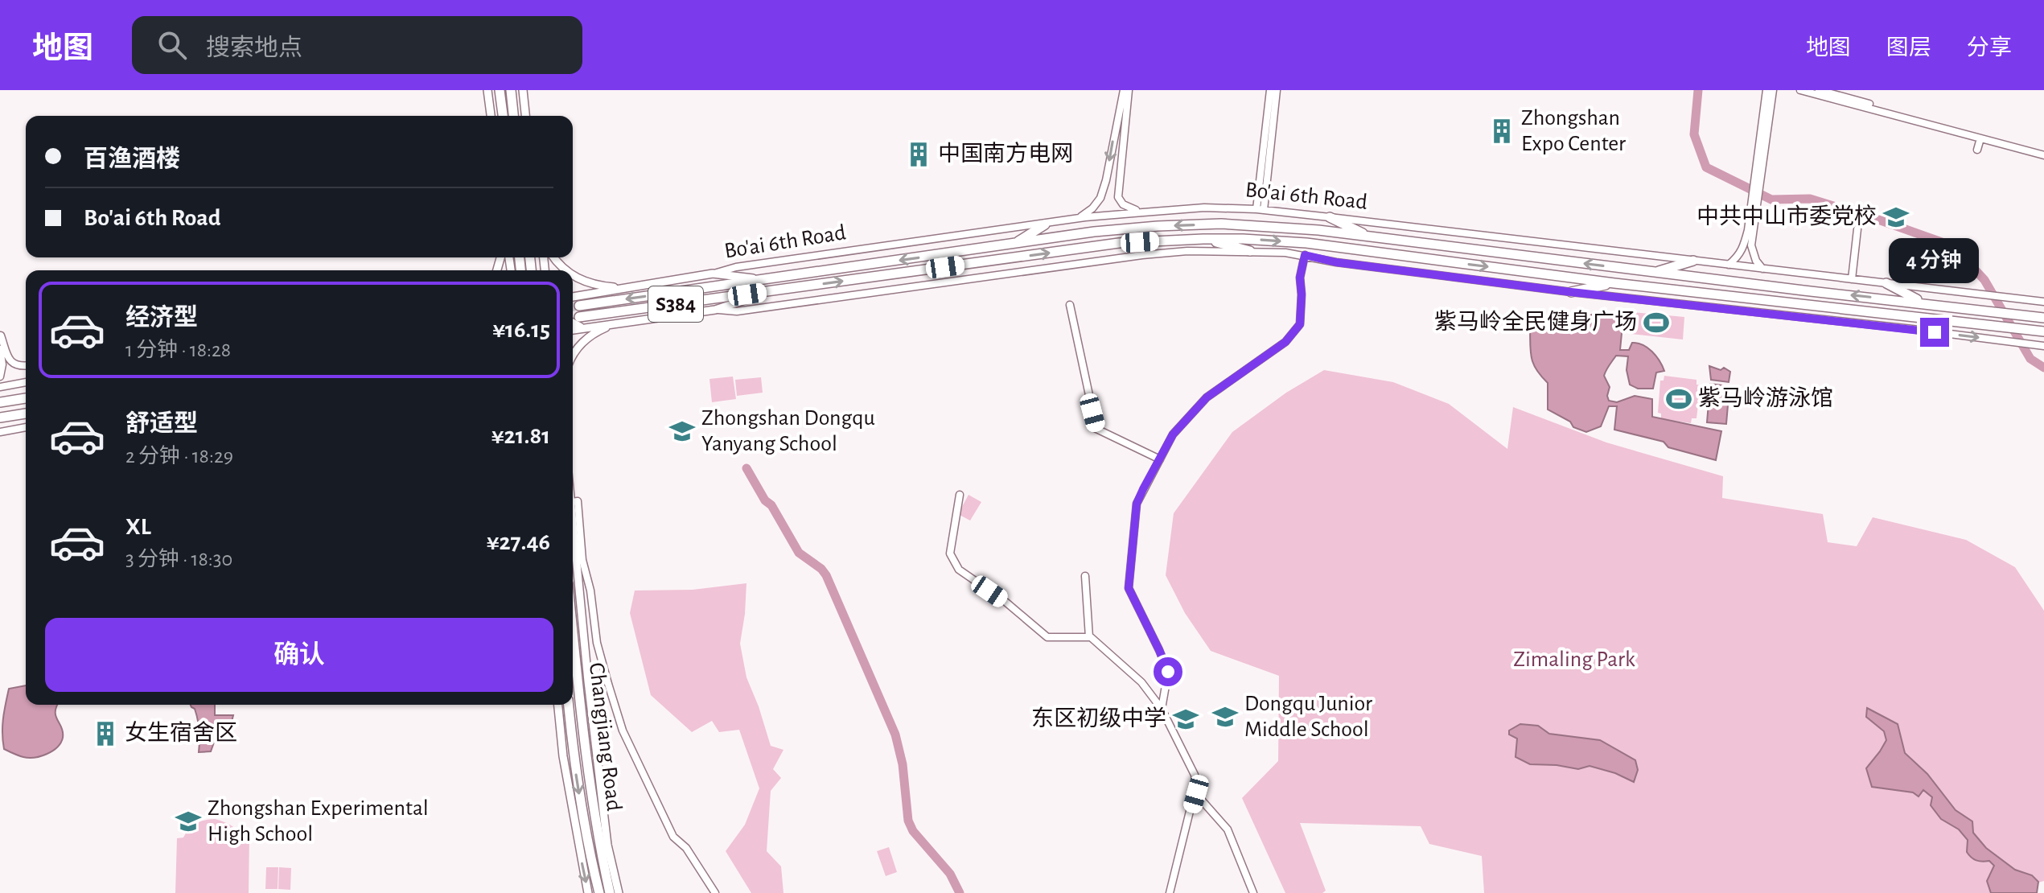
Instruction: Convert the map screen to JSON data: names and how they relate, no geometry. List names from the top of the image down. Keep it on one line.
{"streets":{"highway":["Bo'ai 6th Road","S384","Changjiang Road"]},"parks":["Zimaling Park"],"places":{"building":["Zhongshan Expo Center","中国南方电网","女生宿舍区"],"school or university":["中共中山市委党校","Zhongshan Dongqu Yanyang School","Dongqu Junior Middle School","东区初级中学","Zhongshan Experimental High School"],"sports":["紫马岭全民健身广场","紫马岭游泳馆"]},"page":{"header":"地图","search":"搜索地点","nav":["地图","图层","分享"],"banner":["百渔酒楼","Bo'ai 6th Road"],"bubble":"4 分钟","list":[{"name":"经济型","note":"1 分钟 · 18:28","value":"¥16.15"},{"name":"舒适型","note":"2 分钟 · 18:29","value":"¥21.81"},{"name":"XL","note":"3 分钟 · 18:30","value":"¥27.46"}],"buttons":"确认"}}
